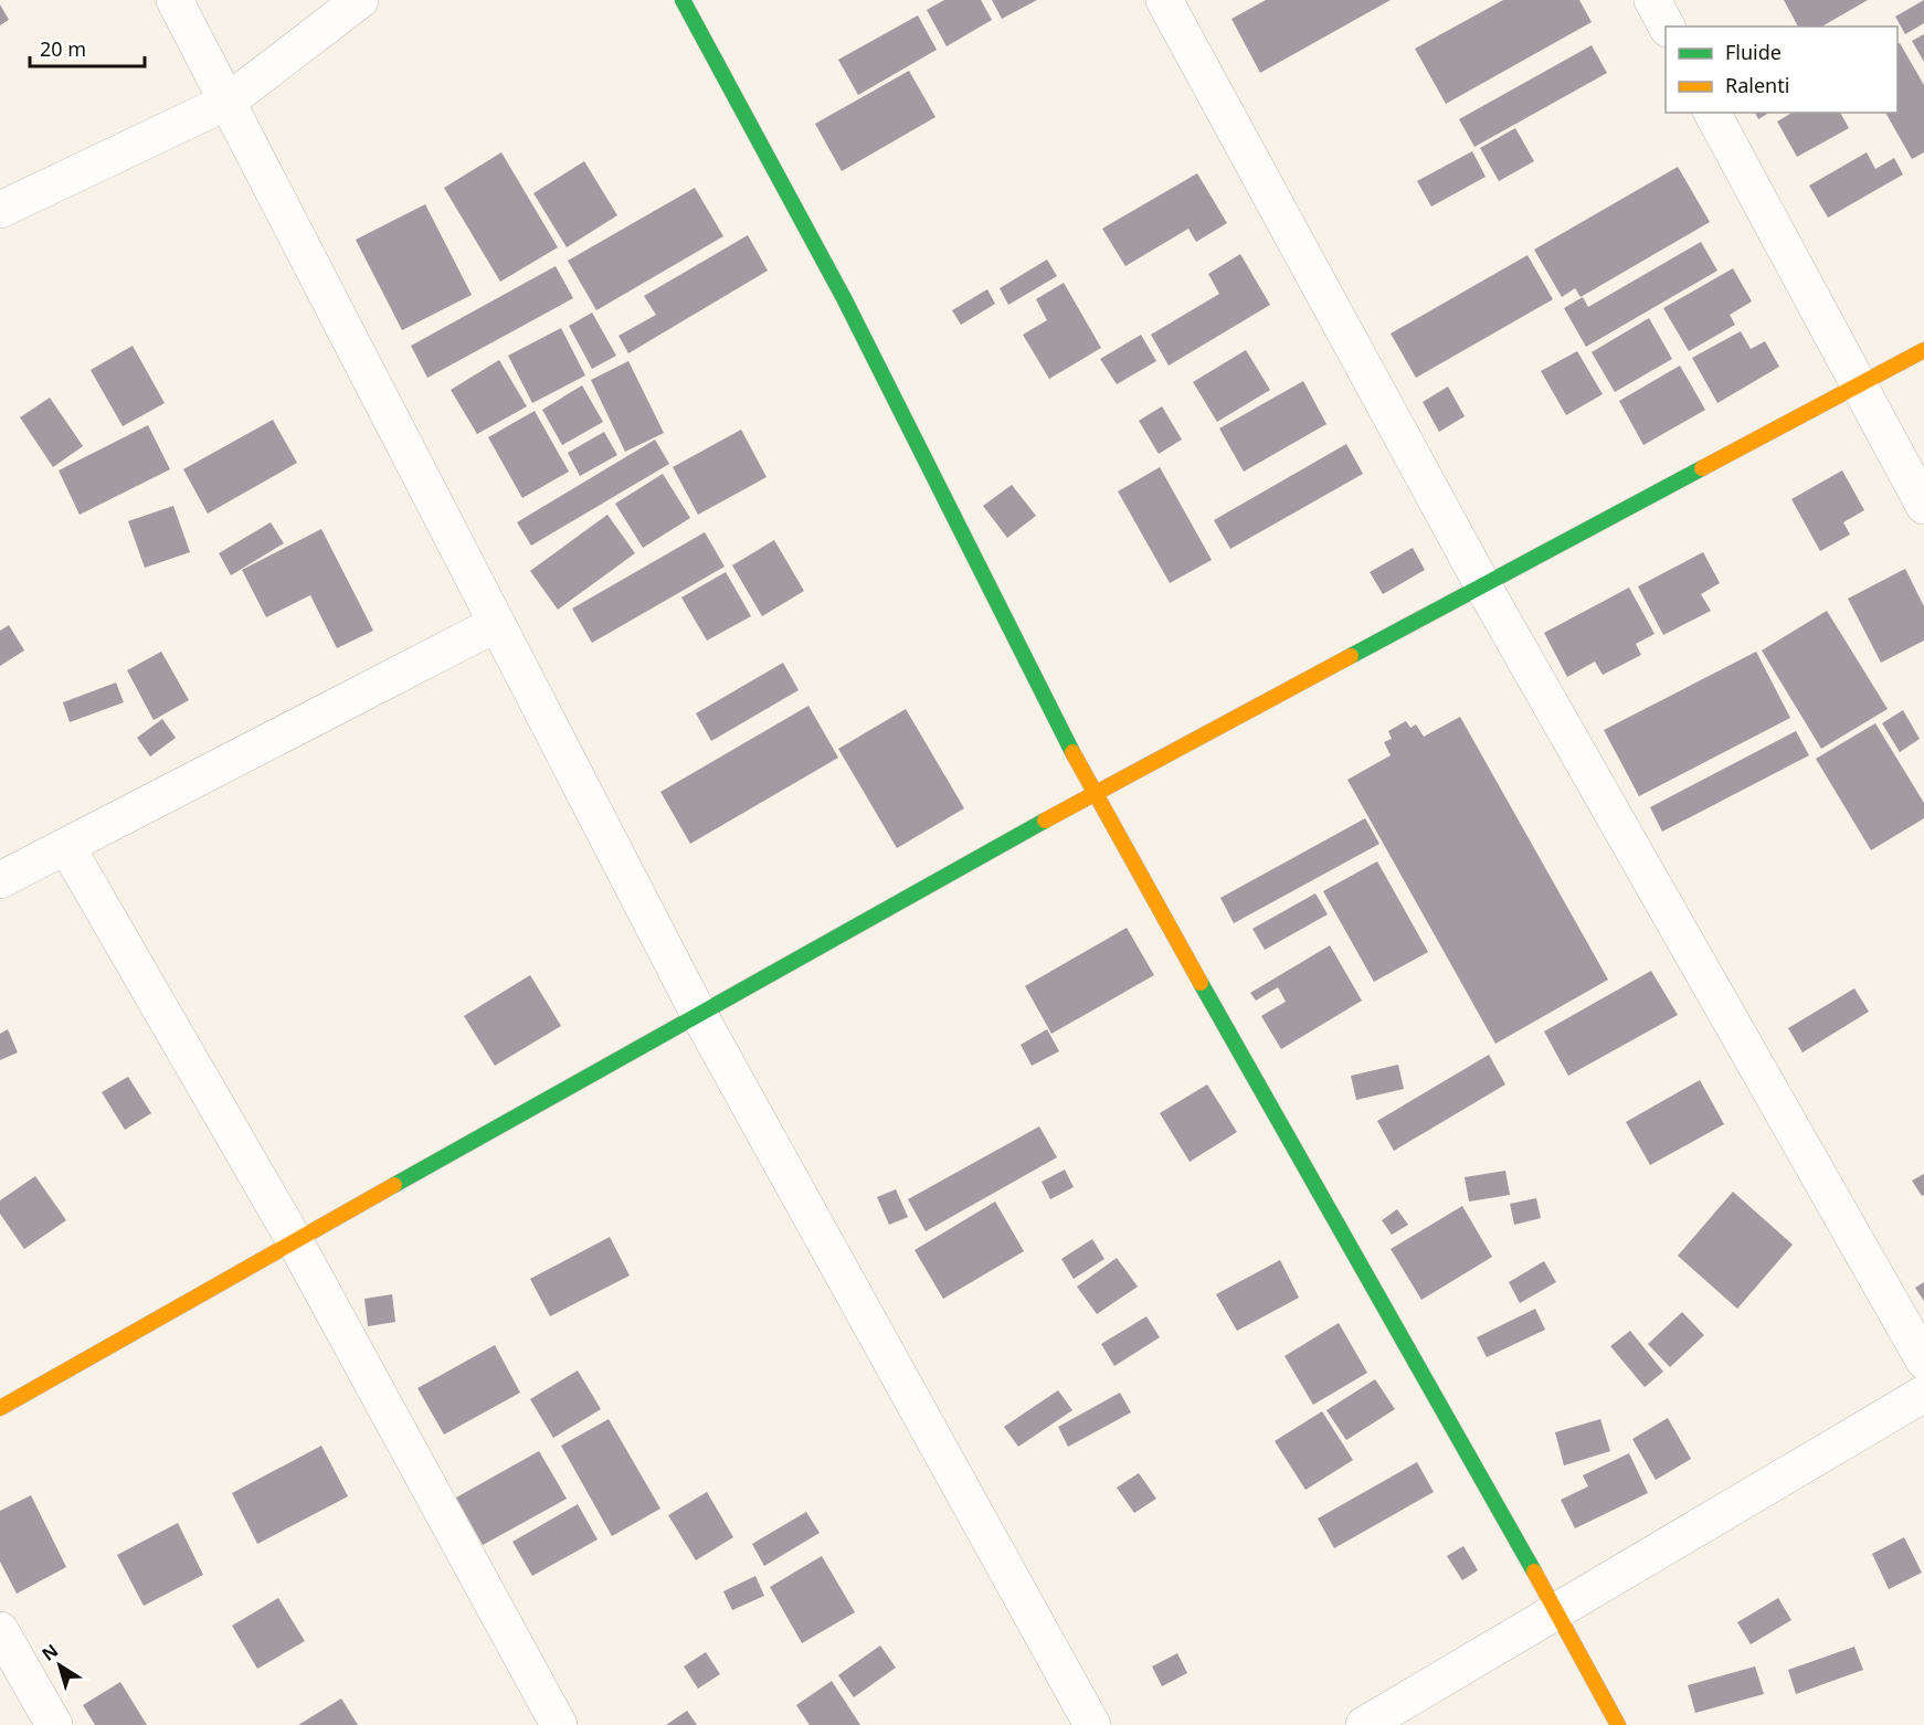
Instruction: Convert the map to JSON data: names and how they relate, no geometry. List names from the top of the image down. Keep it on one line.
{"legend":["Fluide","Ralenti"],"scale_bar":"20 m","north":"top left"}
